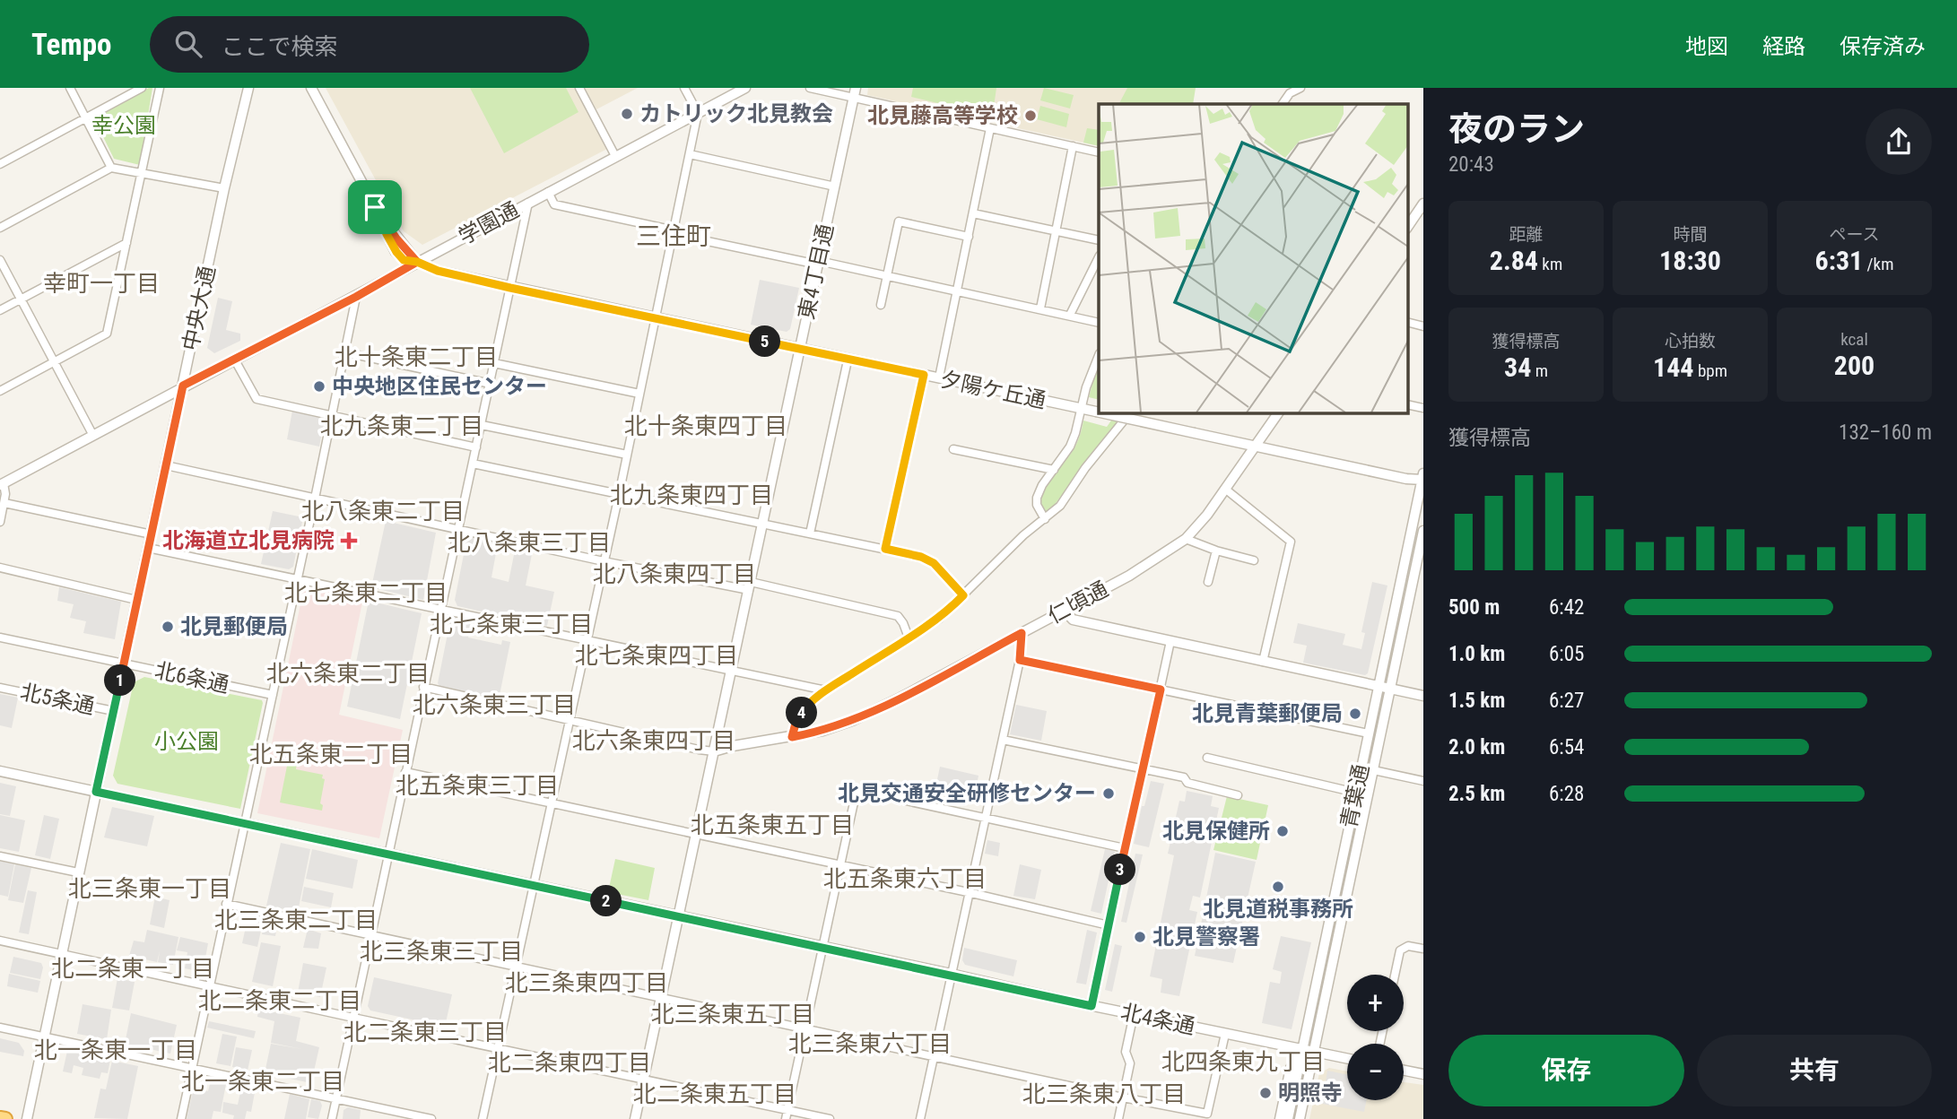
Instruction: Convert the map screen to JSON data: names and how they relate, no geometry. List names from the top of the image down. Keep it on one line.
{"streets":{"street":["学園通","東4丁目通","中央大通","夕陽ケ丘通","仁頃通","北6条通","北5条通","青葉通","北4条通"]},"crossings":[["学園通","中央大通"],["学園通","夕陽ケ丘通"],["東4丁目通","夕陽ケ丘通"],["東4丁目通","仁頃通"],["東4丁目通","北4条通"],["中央大通","北6条通"],["中央大通","北5条通"],["中央大通","北4条通"],["夕陽ケ丘通","仁頃通"],["夕陽ケ丘通","青葉通"],["青葉通","北4条通"]],"districts":["三住町","幸町一丁目","北十条東二丁目","北九条東二丁目","北十条東四丁目","北九条東四丁目","北八条東二丁目","北八条東三丁目","北八条東四丁目","北七条東二丁目","北七条東三丁目","北七条東四丁目","北六条東二丁目","北六条東三丁目","北六条東四丁目","北五条東二丁目","北五条東三丁目","北五条東五丁目","北五条東六丁目","北三条東一丁目","北三条東二丁目","北三条東三丁目","北二条東一丁目","北三条東四丁目","北二条東二丁目","北三条東五丁目","北二条東三丁目","北三条東六丁目","北一条東一丁目","北四条東九丁目","北二条東四丁目","北一条東二丁目","北二条東五丁目","北三条東八丁目"],"parks":["幸公園","小公園"],"places":{"other":["カトリック北見教会","北見藤高等学校","中央地区住民センター","北見郵便局","北見青葉郵便局","北見交通安全研修センター","北見保健所","北見道税事務所","北見警察署","明照寺"],"health":["北海道立北見病院"]},"page":{"header":"Tempo","search":"ここで検索","nav":["地図","経路","保存済み"],"heading":["夜のラン","20:43"],"stats":[["距離","2.84 km"],["時間","18:30"],["ペース","6:31 /km"],["獲得標高","34 m"],["心拍数","144 bpm"],["kcal","200"]],"pins":["5","1","4","3","2"],"chart":["獲得標高","132–160 m"],"list":[{"name":"500 m","note":"6:42"},{"name":"1.0 km","note":"6:05"},{"name":"1.5 km","note":"6:27"},{"name":"2.0 km","note":"6:54"},{"name":"2.5 km","note":"6:28"}],"map_buttons":["+","−"],"buttons":["保存","共有"]}}
